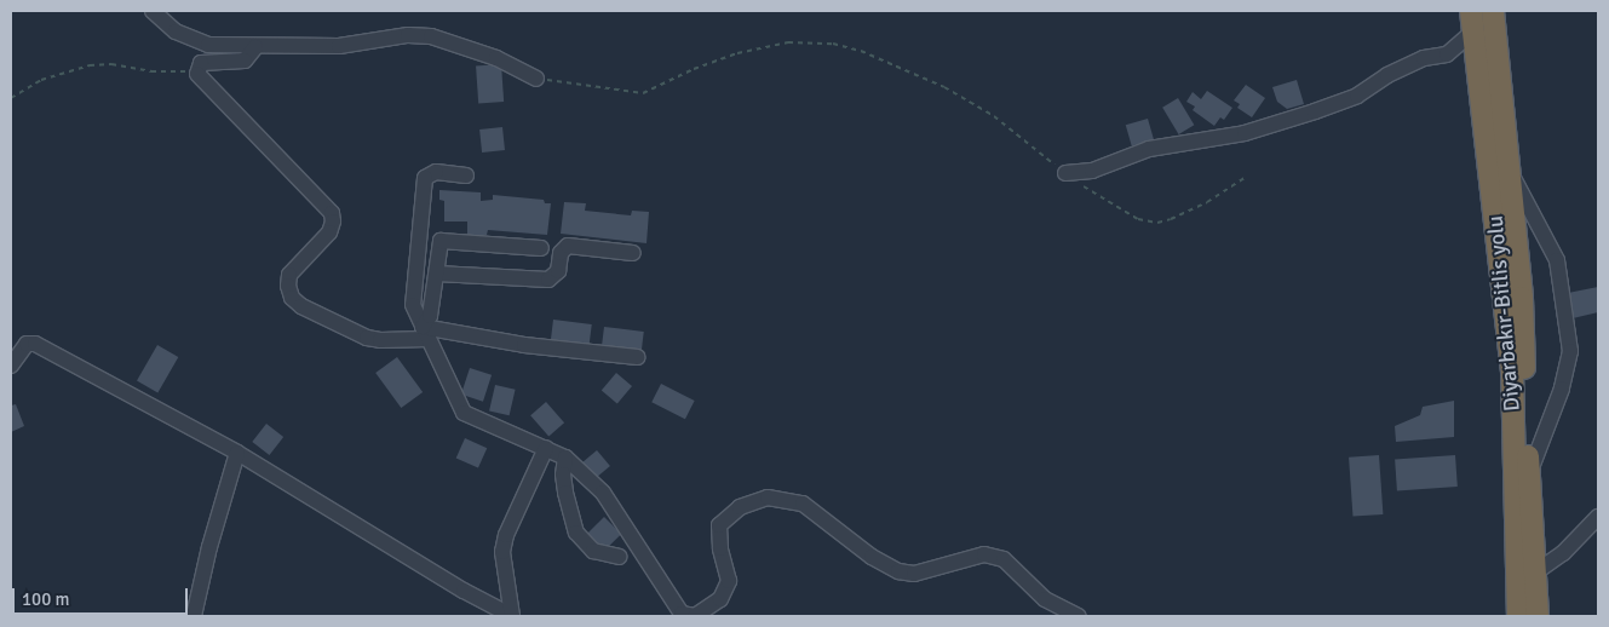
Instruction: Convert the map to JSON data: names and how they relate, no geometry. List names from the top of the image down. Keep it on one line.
{"streets":{"highway":["Diyarbakır-Bitlis yolu"]},"scale_bar":"100 m"}
